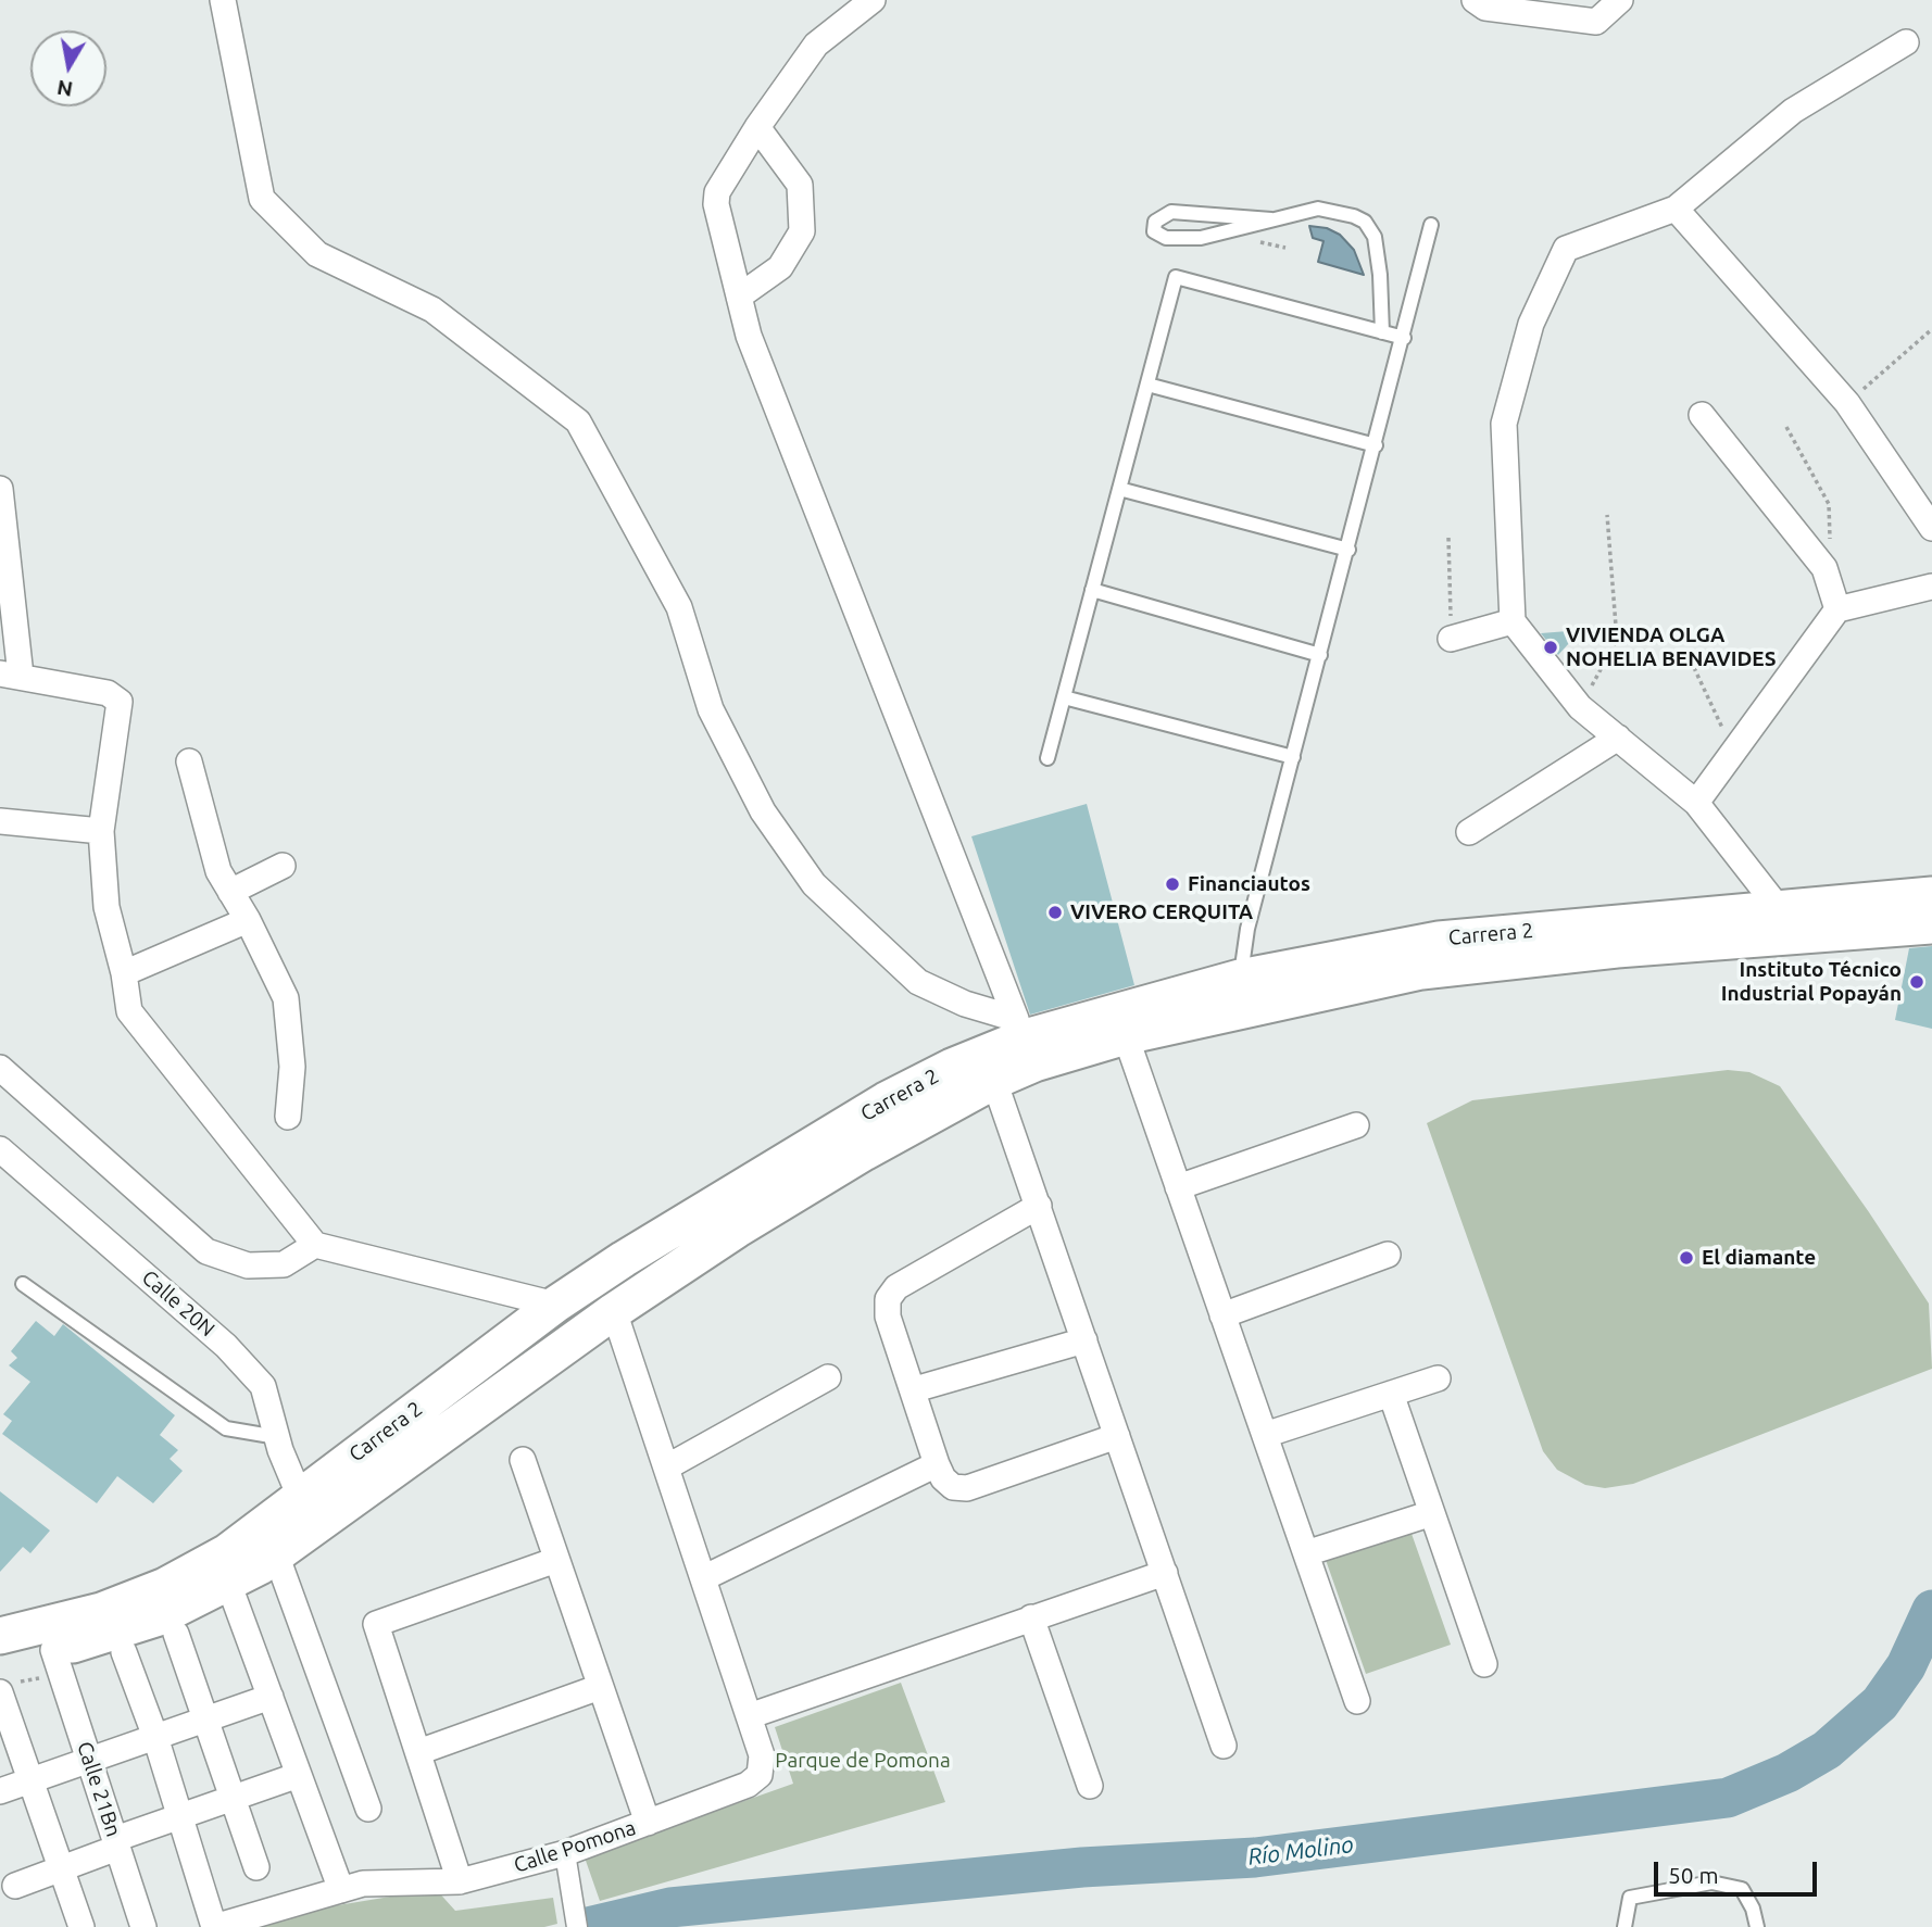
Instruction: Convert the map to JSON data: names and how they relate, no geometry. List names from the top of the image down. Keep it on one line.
{"streets":{"main road":["Carrera 2"],"street":["Calle 20N","Calle 21Bn","Calle Pomona"]},"crossings":[["Carrera 2","Calle 20N"],["Carrera 2","Calle 21Bn"],["Carrera 2","Calle Pomona"]],"water":["Río Molino"],"parks":["Parque de Pomona"],"places":["VIVIENDA OLGA NOHELIA BENAVIDES","Financiautos","VIVERO CERQUITA","Instituto Técnico Industrial Popayán","El diamante"],"scale_bar":"50 m","north":"bottom"}
